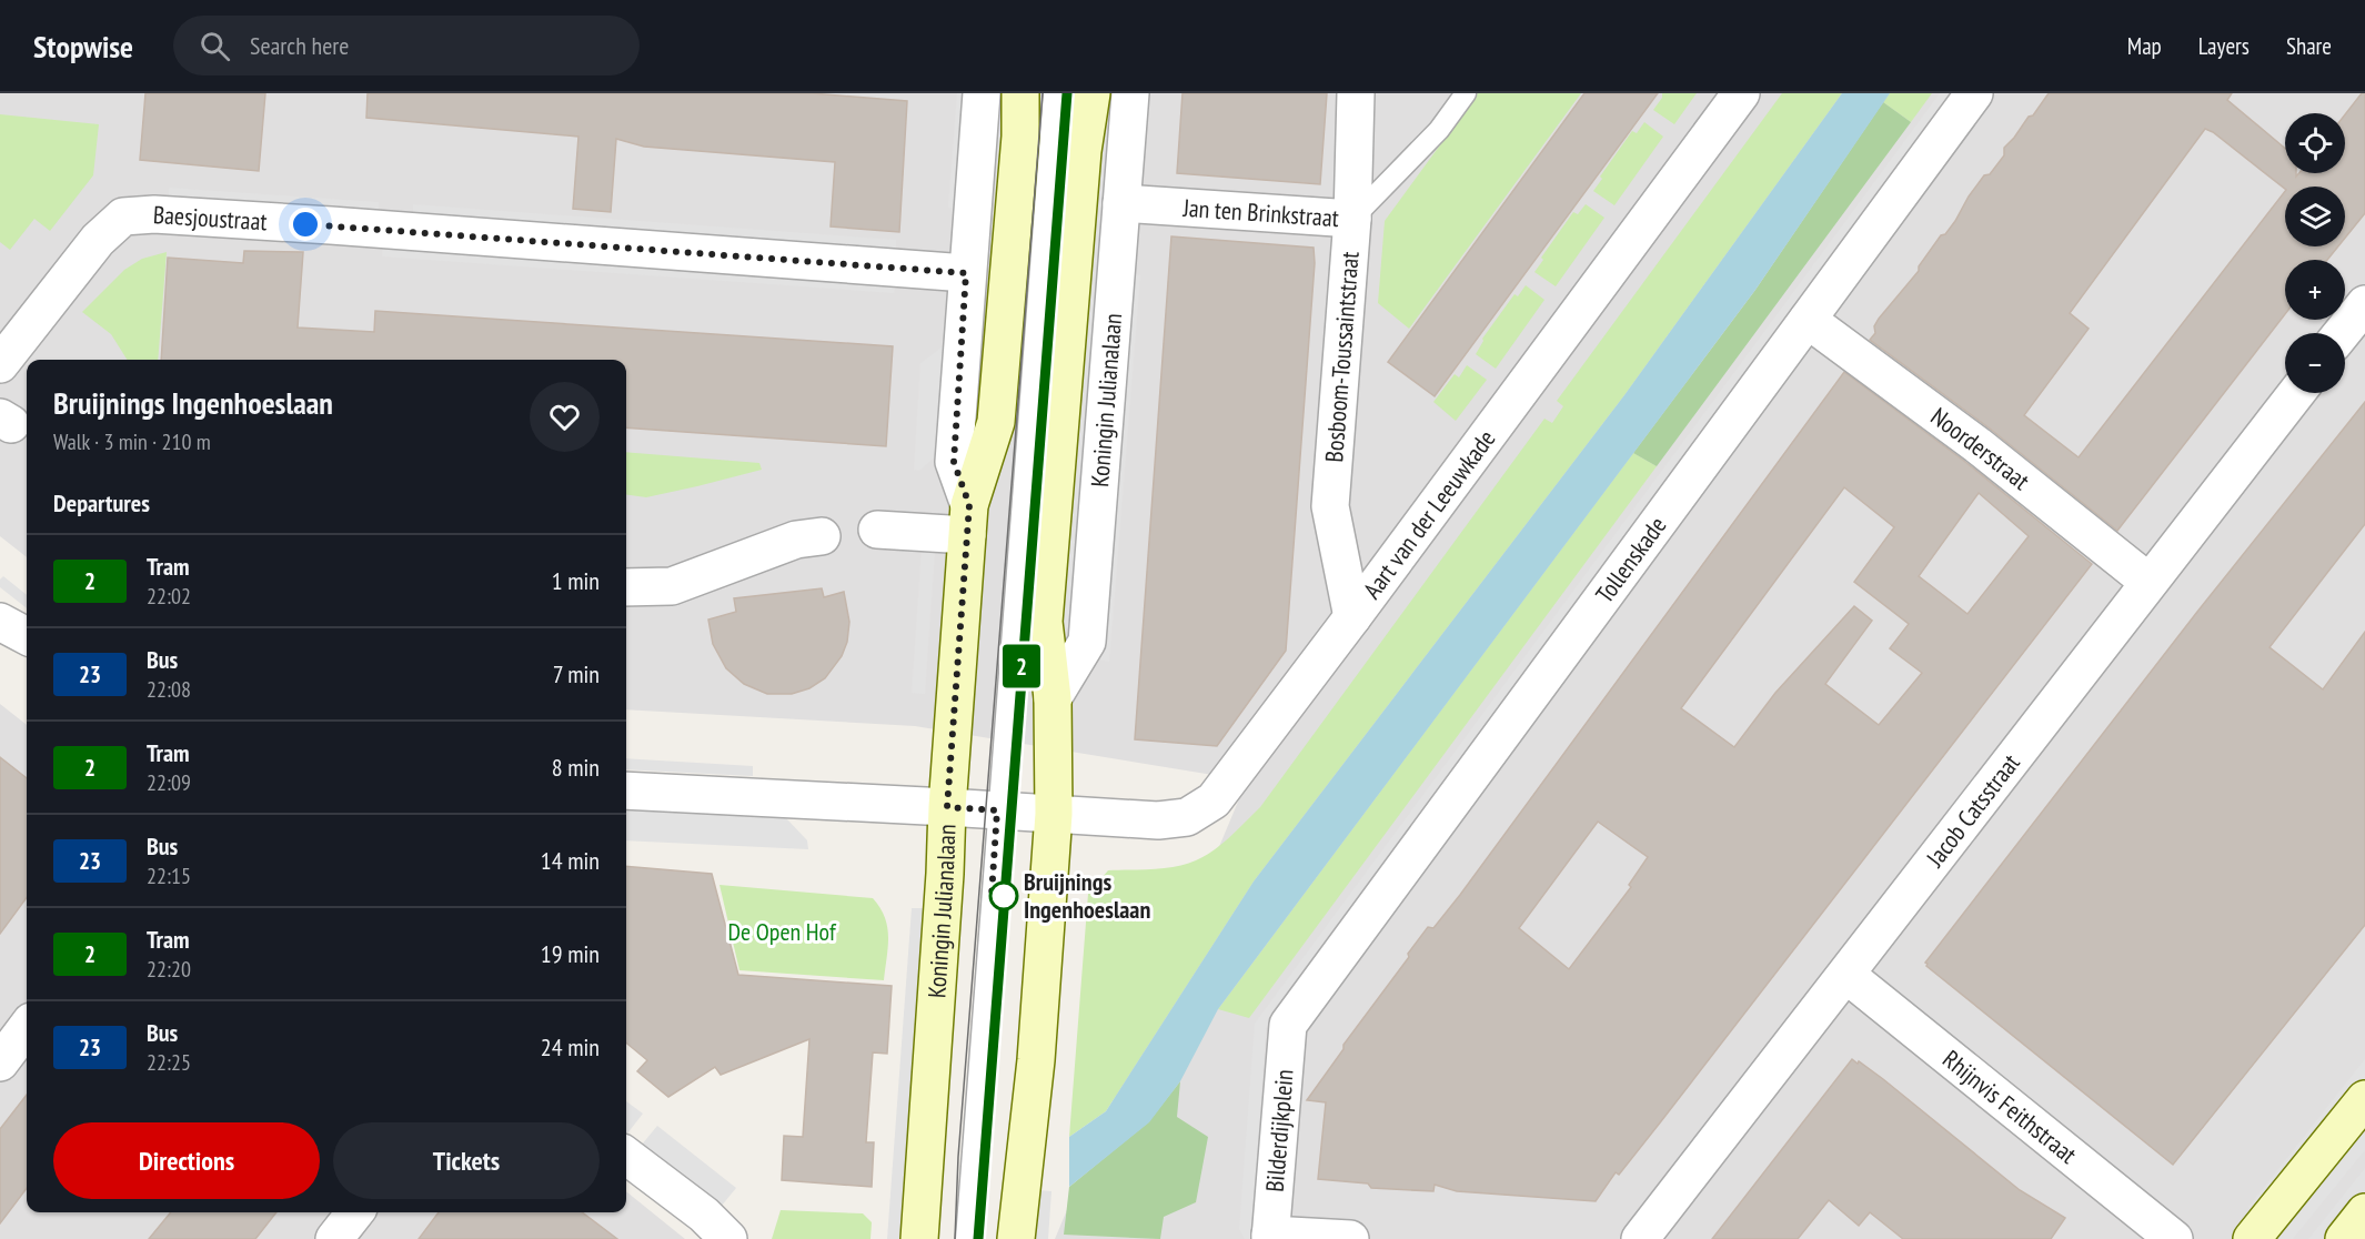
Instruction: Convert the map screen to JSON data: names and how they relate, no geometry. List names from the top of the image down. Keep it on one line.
{"streets":{"main road":["Koningin Julianalaan"],"street":["Jan ten Brinkstraat","Baesjoustraat","Bosboom-Toussaintstraat","Noorderstraat","Aart van der Leeuwkade","Tollenskade","Jacob Catsstraat","Rhijnvis Feithstraat","Bilderdijkplein"]},"crossings":[["Jan ten Brinkstraat","Bosboom-Toussaintstraat"],["Jan ten Brinkstraat","Koningin Julianalaan"],["Baesjoustraat","Koningin Julianalaan"],["Bosboom-Toussaintstraat","Aart van der Leeuwkade"],["Koningin Julianalaan","Aart van der Leeuwkade"],["Noorderstraat","Tollenskade"],["Noorderstraat","Jacob Catsstraat"],["Tollenskade","Bilderdijkplein"],["Jacob Catsstraat","Rhijnvis Feithstraat"]],"parks":["De Open Hof"],"places":["Bruijnings Ingenhoeslaan"],"lines":["tram line 2"],"page":{"header":"Stopwise","search":"Search here","nav":["Map","Layers","Share"],"on_map":"2","map_buttons":["+","−"],"heading":[["Bruijnings Ingenhoeslaan","Walk · 3 min · 210 m"],"Departures"],"list":[{"mark":"2","name":"Tram","note":"22:02","value":"1 min"},{"mark":"23","name":"Bus","note":"22:08","value":"7 min"},{"mark":"2","name":"Tram","note":"22:09","value":"8 min"},{"mark":"23","name":"Bus","note":"22:15","value":"14 min"},{"mark":"2","name":"Tram","note":"22:20","value":"19 min"},{"mark":"23","name":"Bus","note":"22:25","value":"24 min"}],"buttons":["Directions","Tickets"]}}
